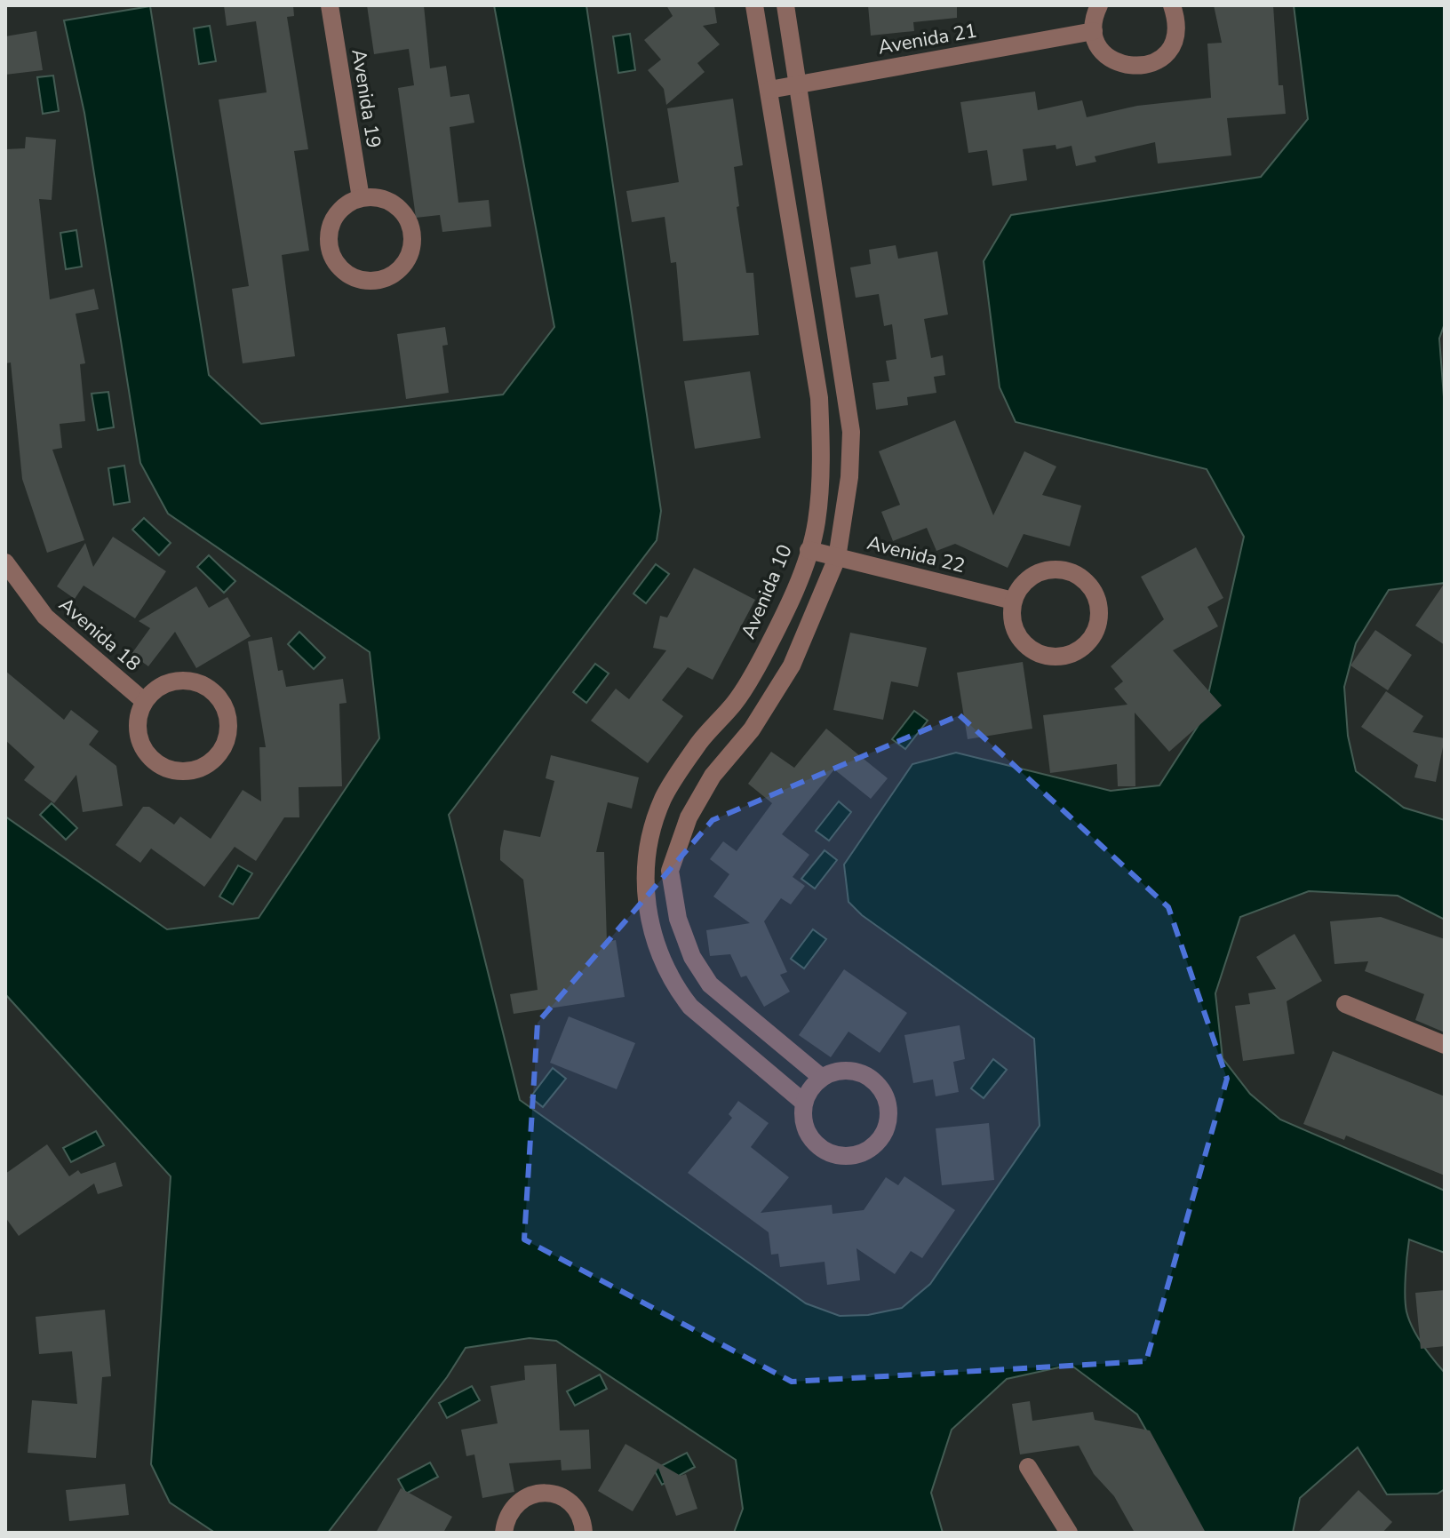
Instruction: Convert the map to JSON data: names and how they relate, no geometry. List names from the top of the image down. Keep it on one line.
{"streets":{"street":["Avenida 21","Avenida 19","Avenida 22","Avenida 10","Avenida 18"]},"crossings":[["Avenida 21","Avenida 10"],["Avenida 22","Avenida 10"]]}
